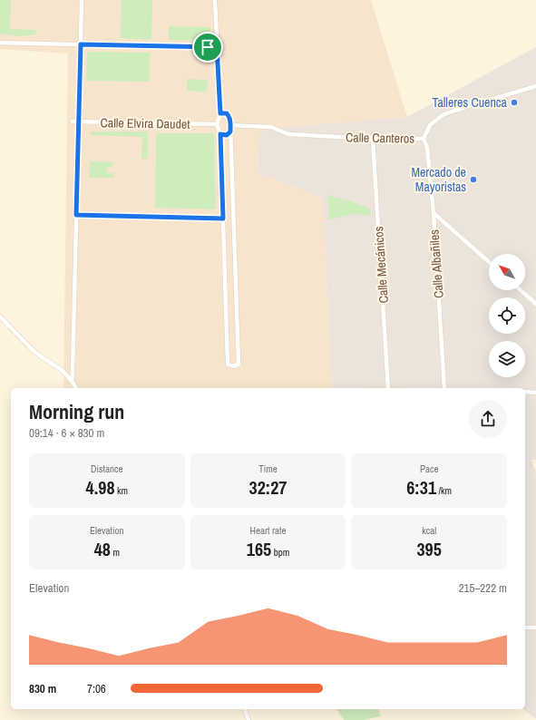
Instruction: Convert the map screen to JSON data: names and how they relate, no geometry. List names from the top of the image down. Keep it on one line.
{"streets":{"street":["Calle Elvira Daudet","Calle Canteros","Calle Albañiles","Calle Mecánicos"]},"crossings":[["Calle Canteros","Calle Albañiles"],["Calle Canteros","Calle Mecánicos"]],"places":["Talleres Cuenca","Mercado de Mayoristas"],"north":"top left","page":{"heading":["Morning run","09:14 · 6 × 830 m"],"stats":[["Distance","4.98 km"],["Time","32:27"],["Pace","6:31 /km"],["Elevation","48 m"],["Heart rate","165 bpm"],["kcal","395"]],"chart":["Elevation","215–222 m"],"list":[{"name":"830 m","note":"7:06"}]}}
